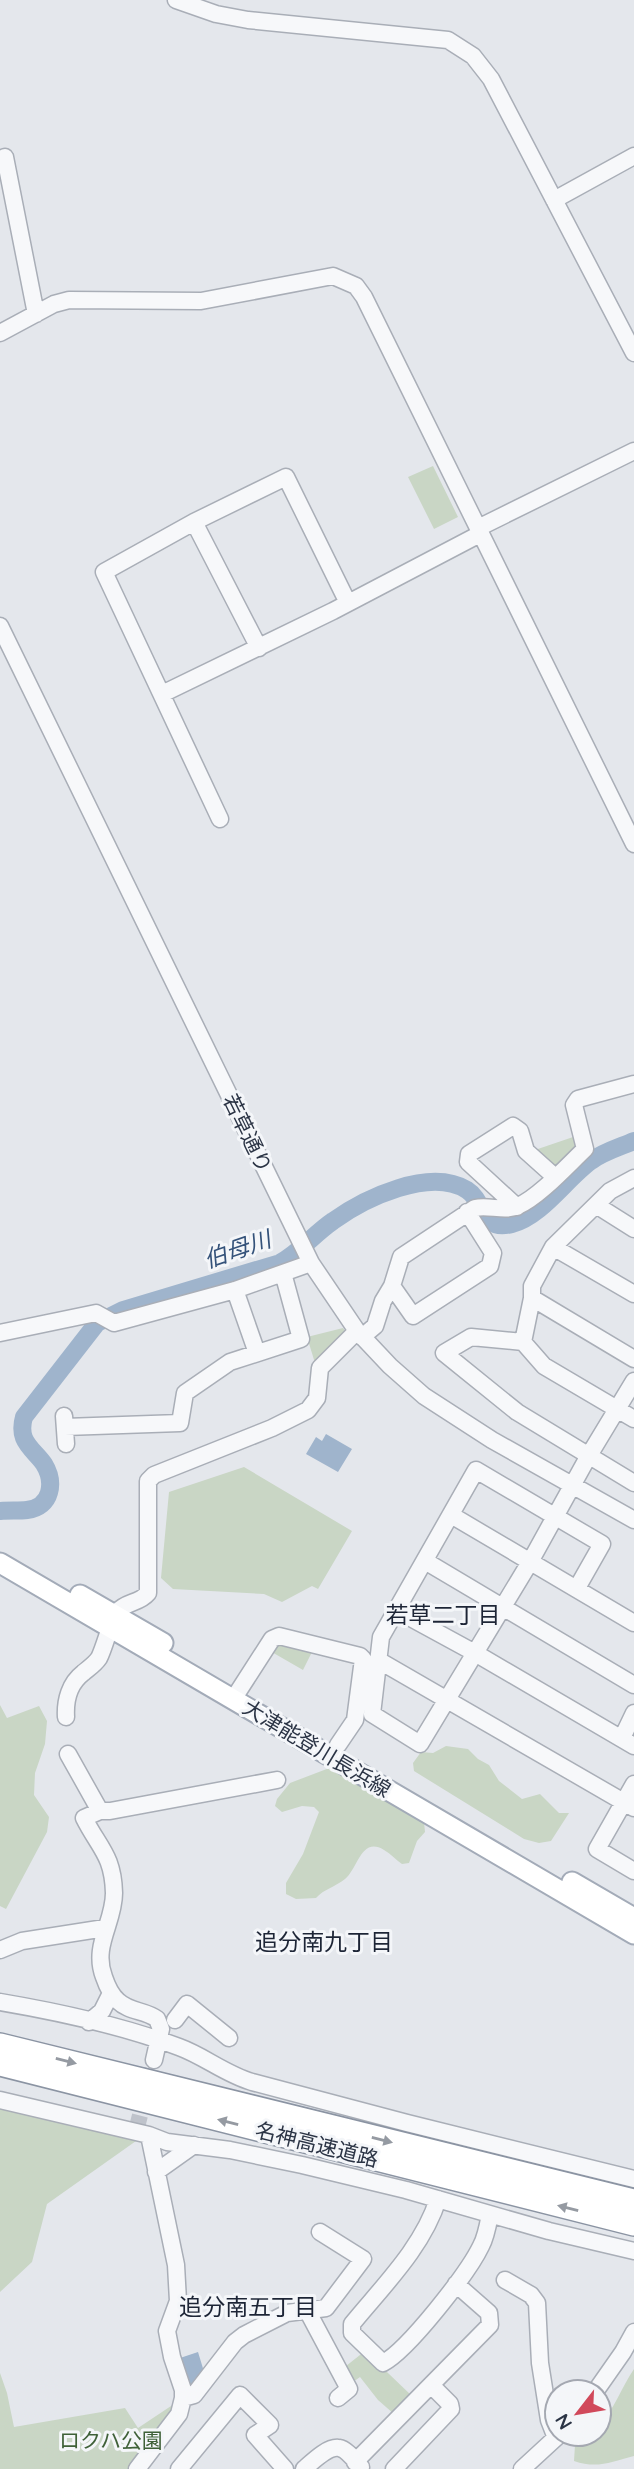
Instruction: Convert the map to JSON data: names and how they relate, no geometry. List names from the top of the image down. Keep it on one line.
{"streets":{"highway":["名神高速道路"],"main road":["大津能登川長浜線"],"street":["若草通り"]},"districts":["若草二丁目","追分南九丁目","追分南五丁目"],"water":["伯母川"],"parks":["ロクハ公園"],"north":"bottom left"}
